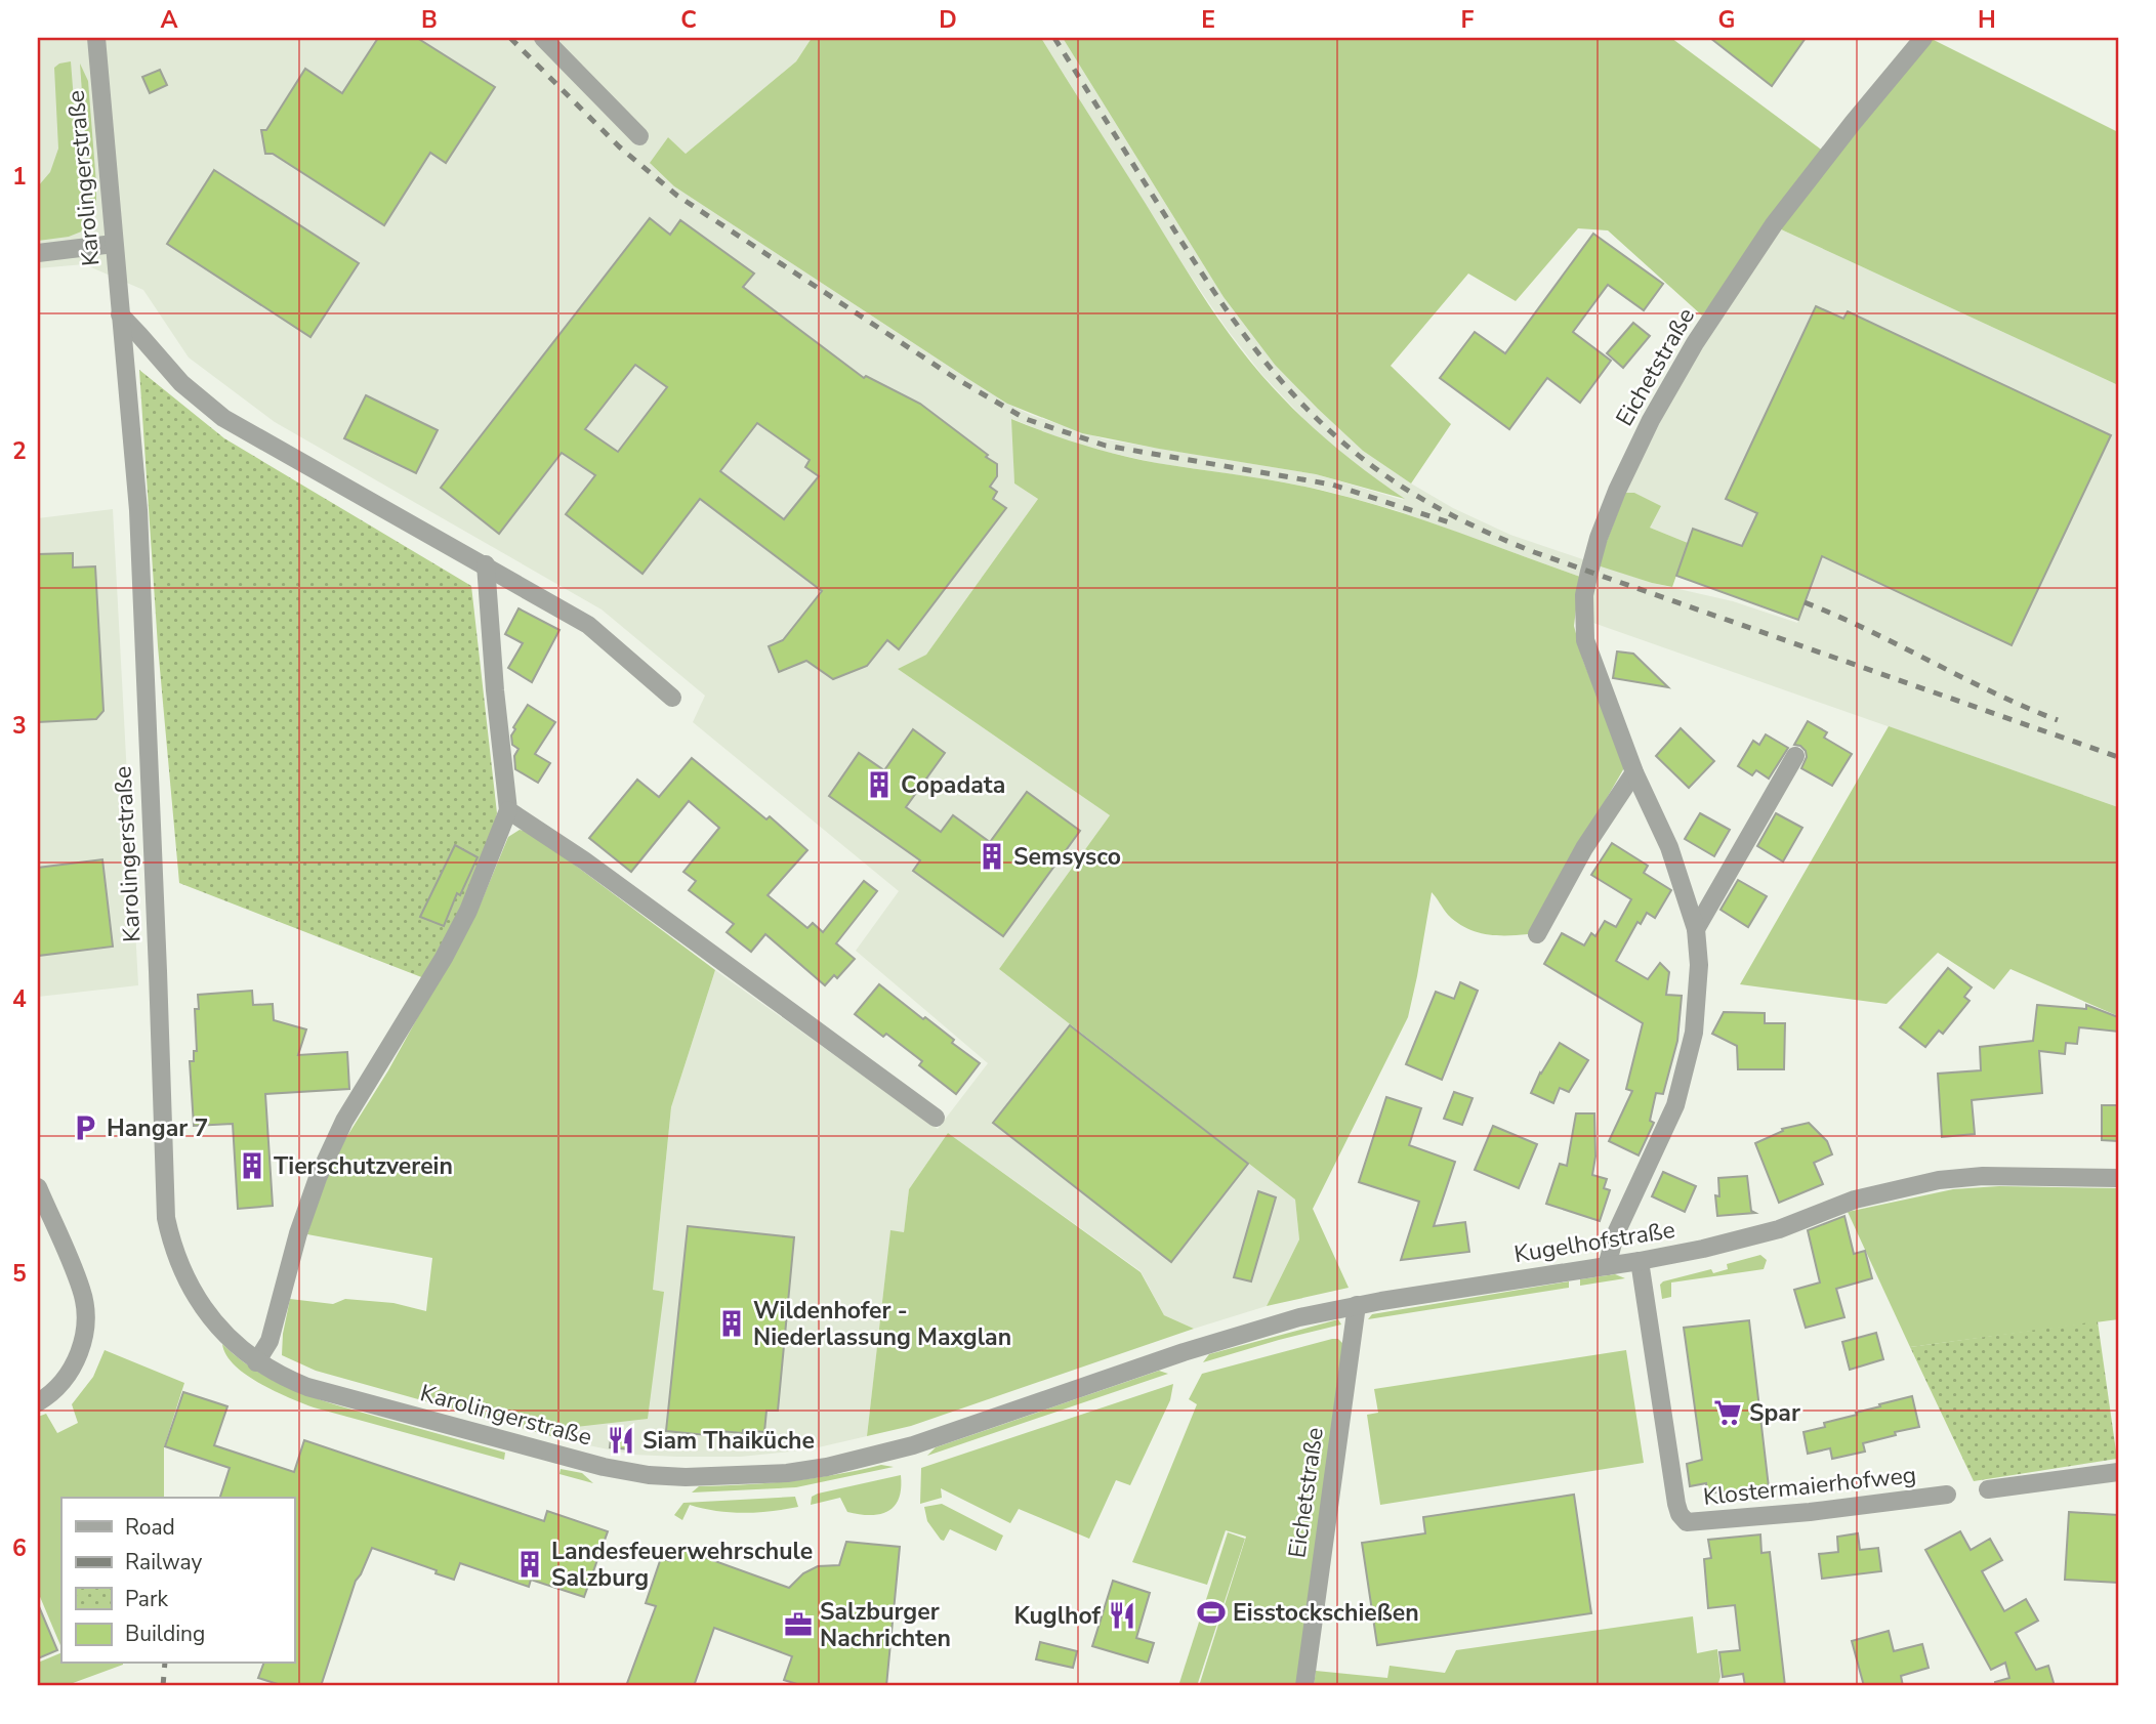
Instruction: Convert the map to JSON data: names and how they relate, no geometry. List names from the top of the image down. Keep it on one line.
{"streets":{"street":["Karolingerstraße","Eichetstraße","Kugelhofstraße","Klostermaierhofweg"]},"crossings":[["Karolingerstraße","Kugelhofstraße"],["Eichetstraße","Kugelhofstraße"],["Kugelhofstraße","Klostermaierhofweg"]],"places":{"building":["Copadata","Semsysco","Tierschutzverein","Wildenhofer - Niederlassung Maxglan","Landesfeuerwehrschule Salzburg"],"parking":["Hangar 7"],"supermarket":["Spar"],"restaurant":["Siam Thaiküche","Kuglhof"],"sports":["Eisstockschießen"],"office":["Salzburger Nachrichten"]},"legend":["Road","Railway","Park","Building"],"grid":{"columns":["A","B","C","D","E","F","G","H"],"rows":["1","2","3","4","5","6"]}}
